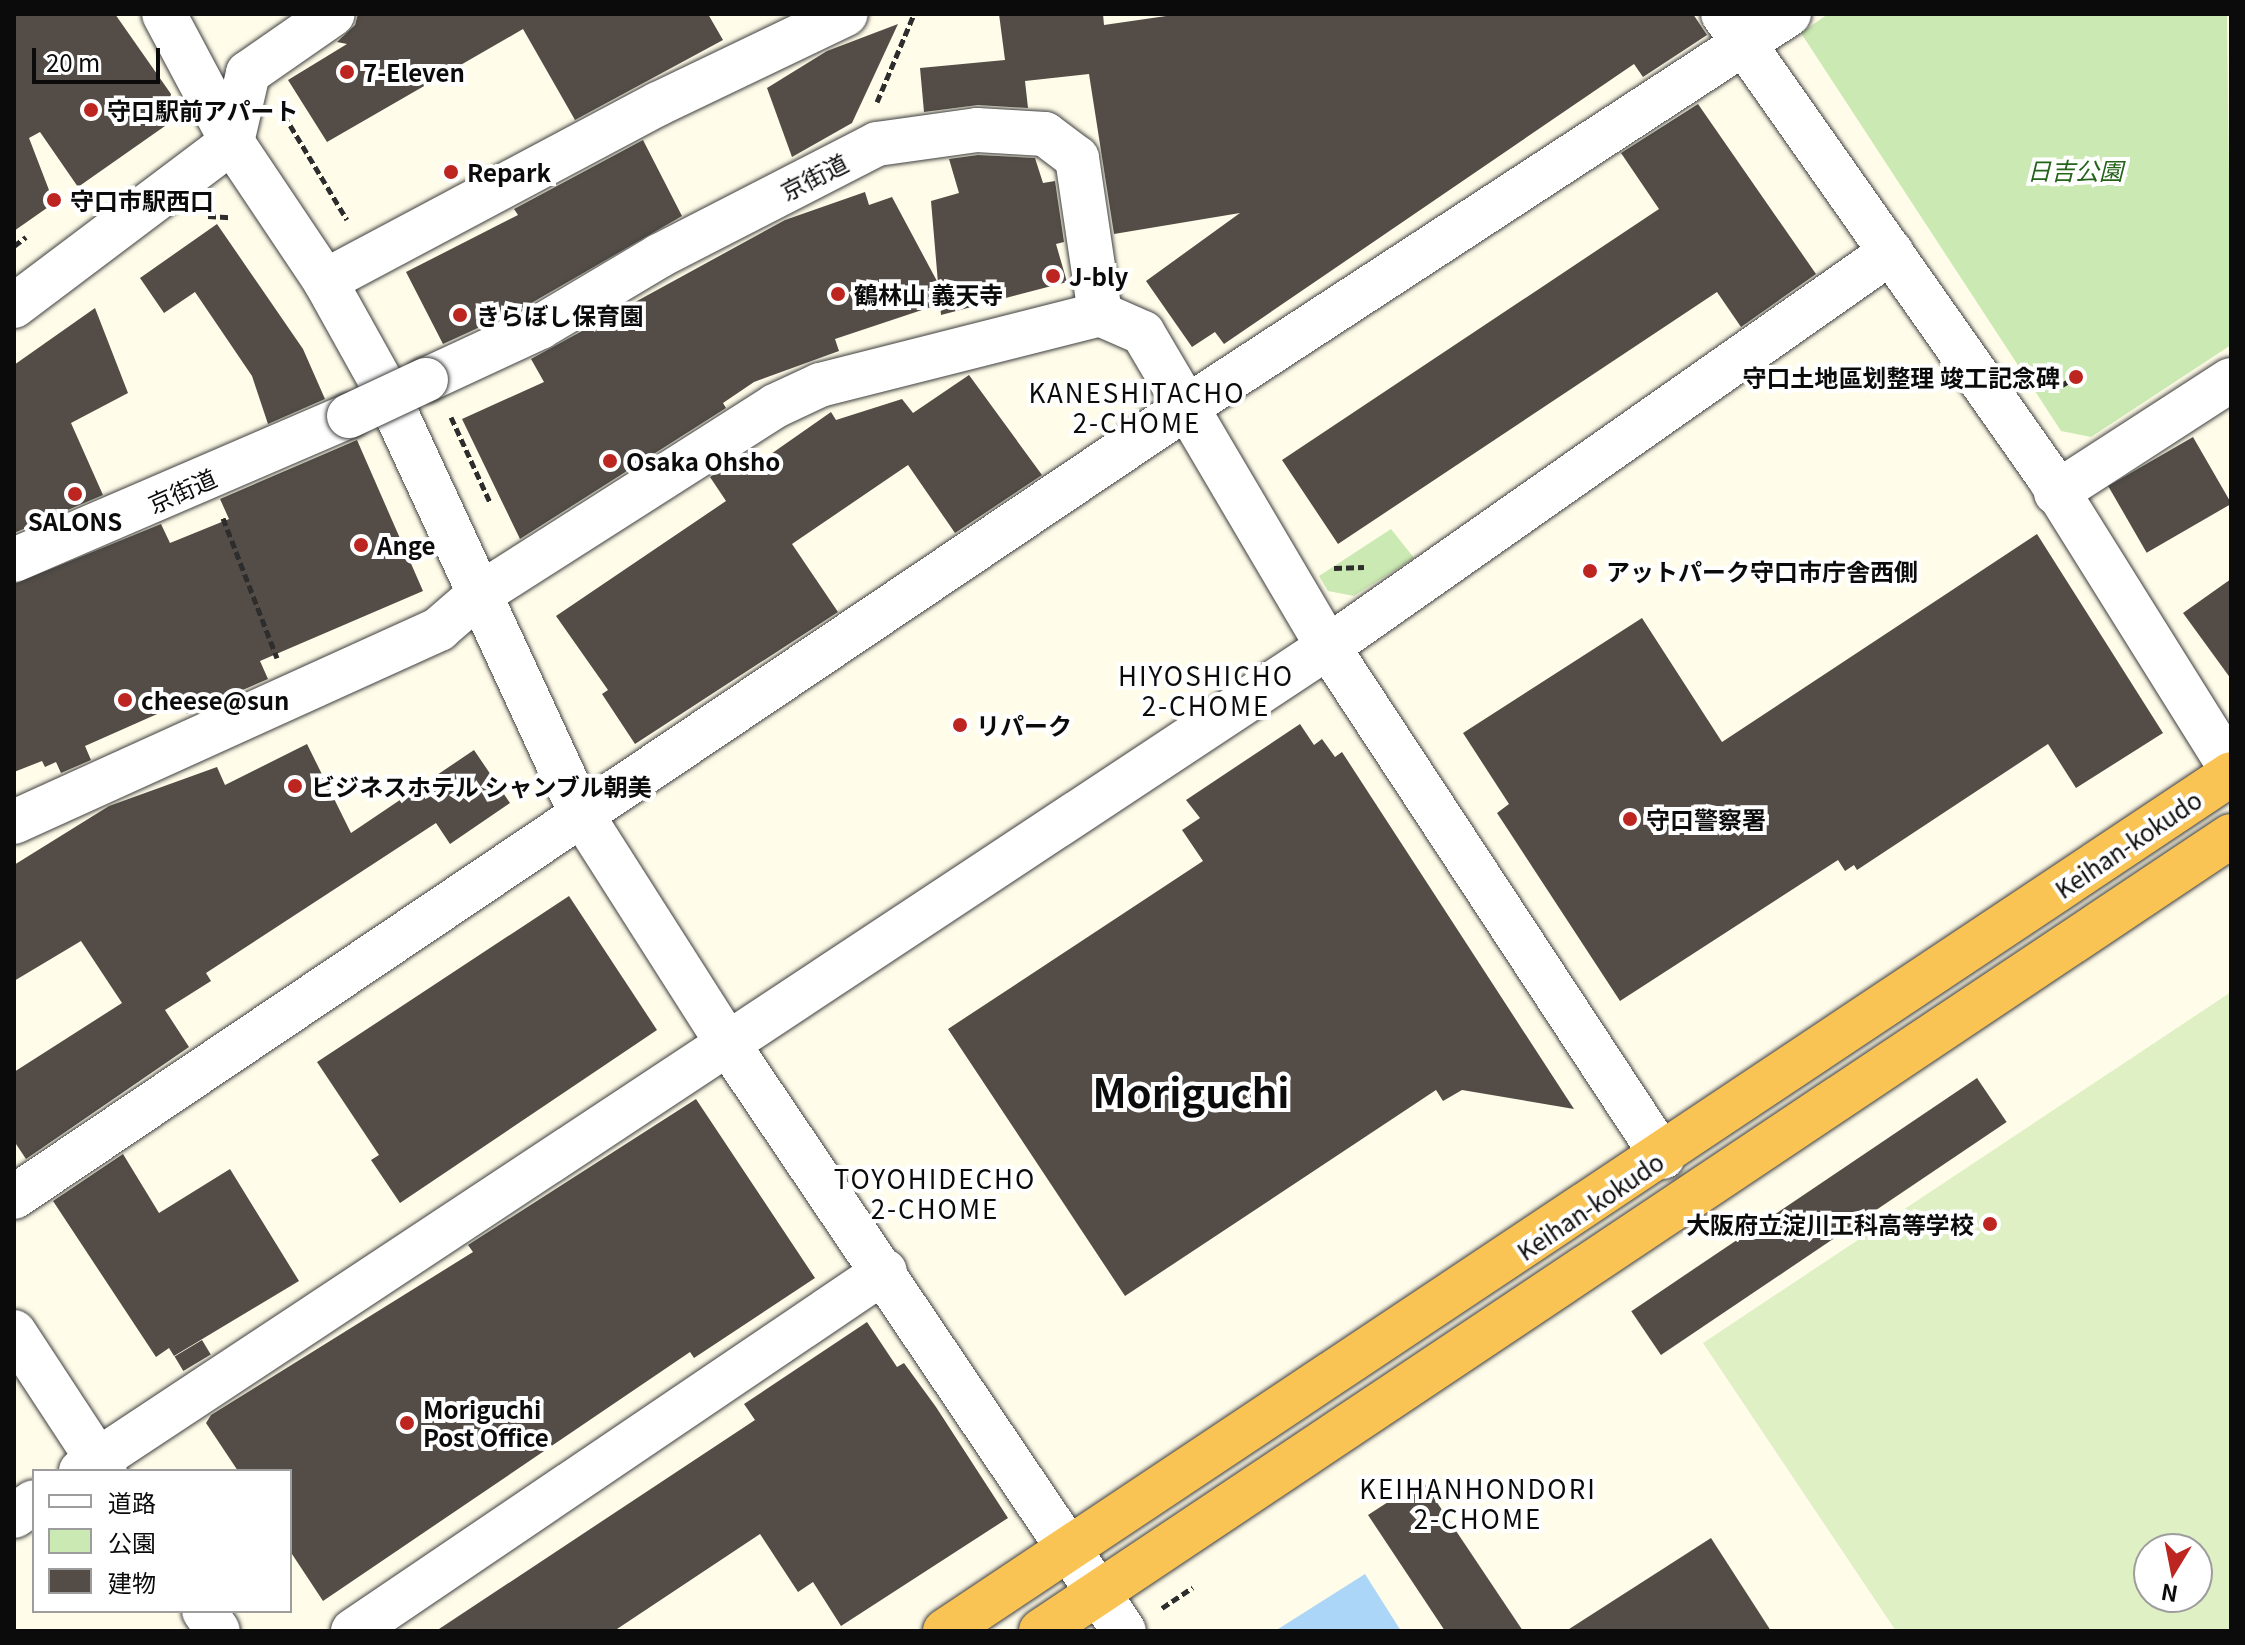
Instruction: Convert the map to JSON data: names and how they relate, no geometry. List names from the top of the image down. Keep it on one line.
{"streets":{"highway":["Keihan-kokudo"],"street":["京街道"]},"districts":["KANESHITACHO 2-CHOME","HIYOSHICHO 2-CHOME","Moriguchi","TOYOHIDECHO 2-CHOME","KEIHANHONDORI 2-CHOME"],"parks":["日吉公園"],"places":["7-Eleven","守口駅前アパート","Repark","守口市駅西口","J-bly","鶴林山 義天寺","きらぼし保育園","守口土地區划整理 竣工記念碑","Osaka Ohsho","SALONS","Ange","アットパーク守口市庁舎西側","cheese@sun","リパーク","ビジネスホテル シャンブル朝美","守口警察署","大阪府立淀川工科高等学校","Moriguchi Post Office"],"legend":["道路","公園","建物"],"scale_bar":"20 m","north":"bottom"}
